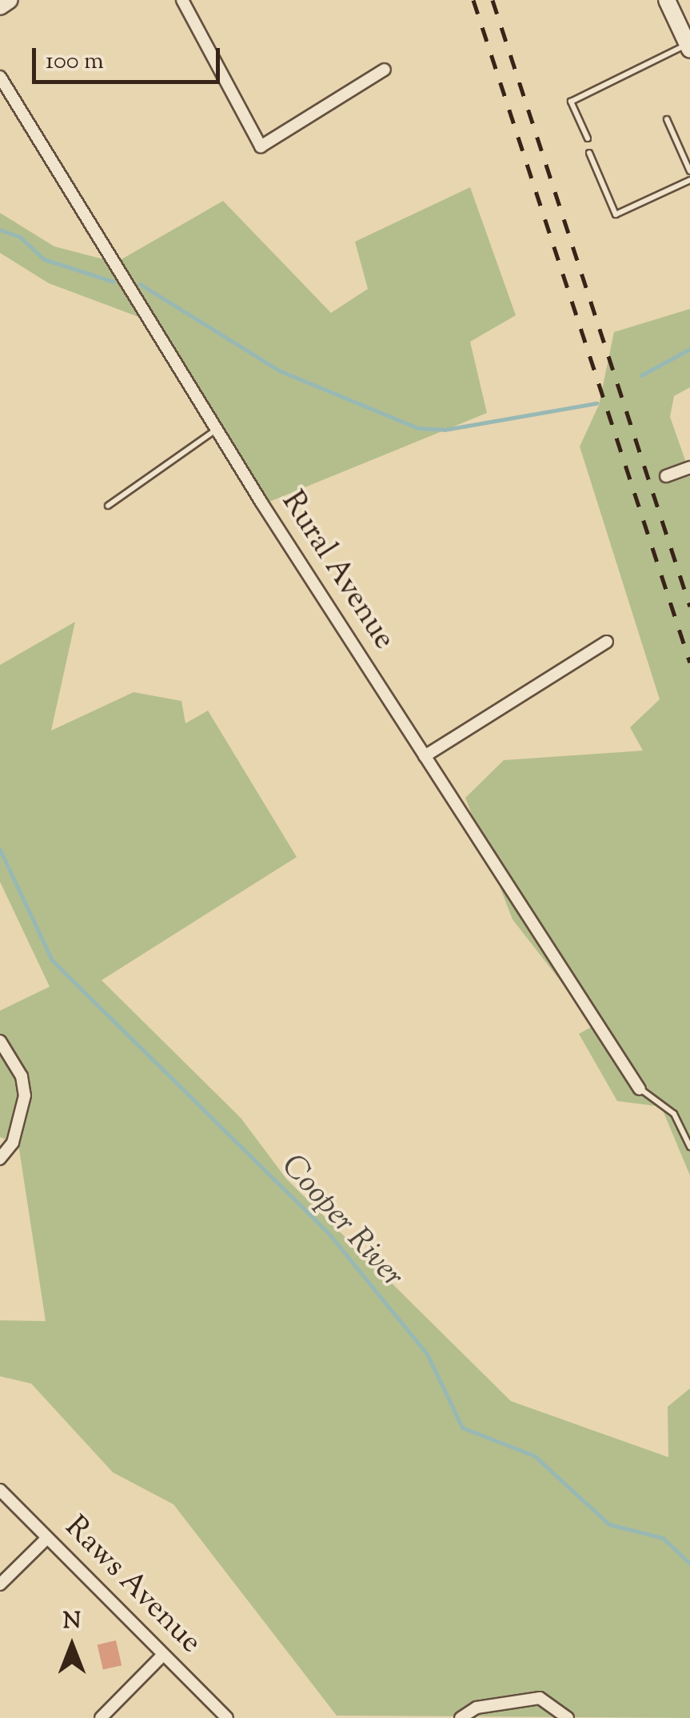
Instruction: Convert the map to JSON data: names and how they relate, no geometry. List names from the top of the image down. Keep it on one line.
{"streets":{"street":["Rural Avenue","Raws Avenue"]},"water":["Cooper River"],"scale_bar":"100 m","north":"top"}
